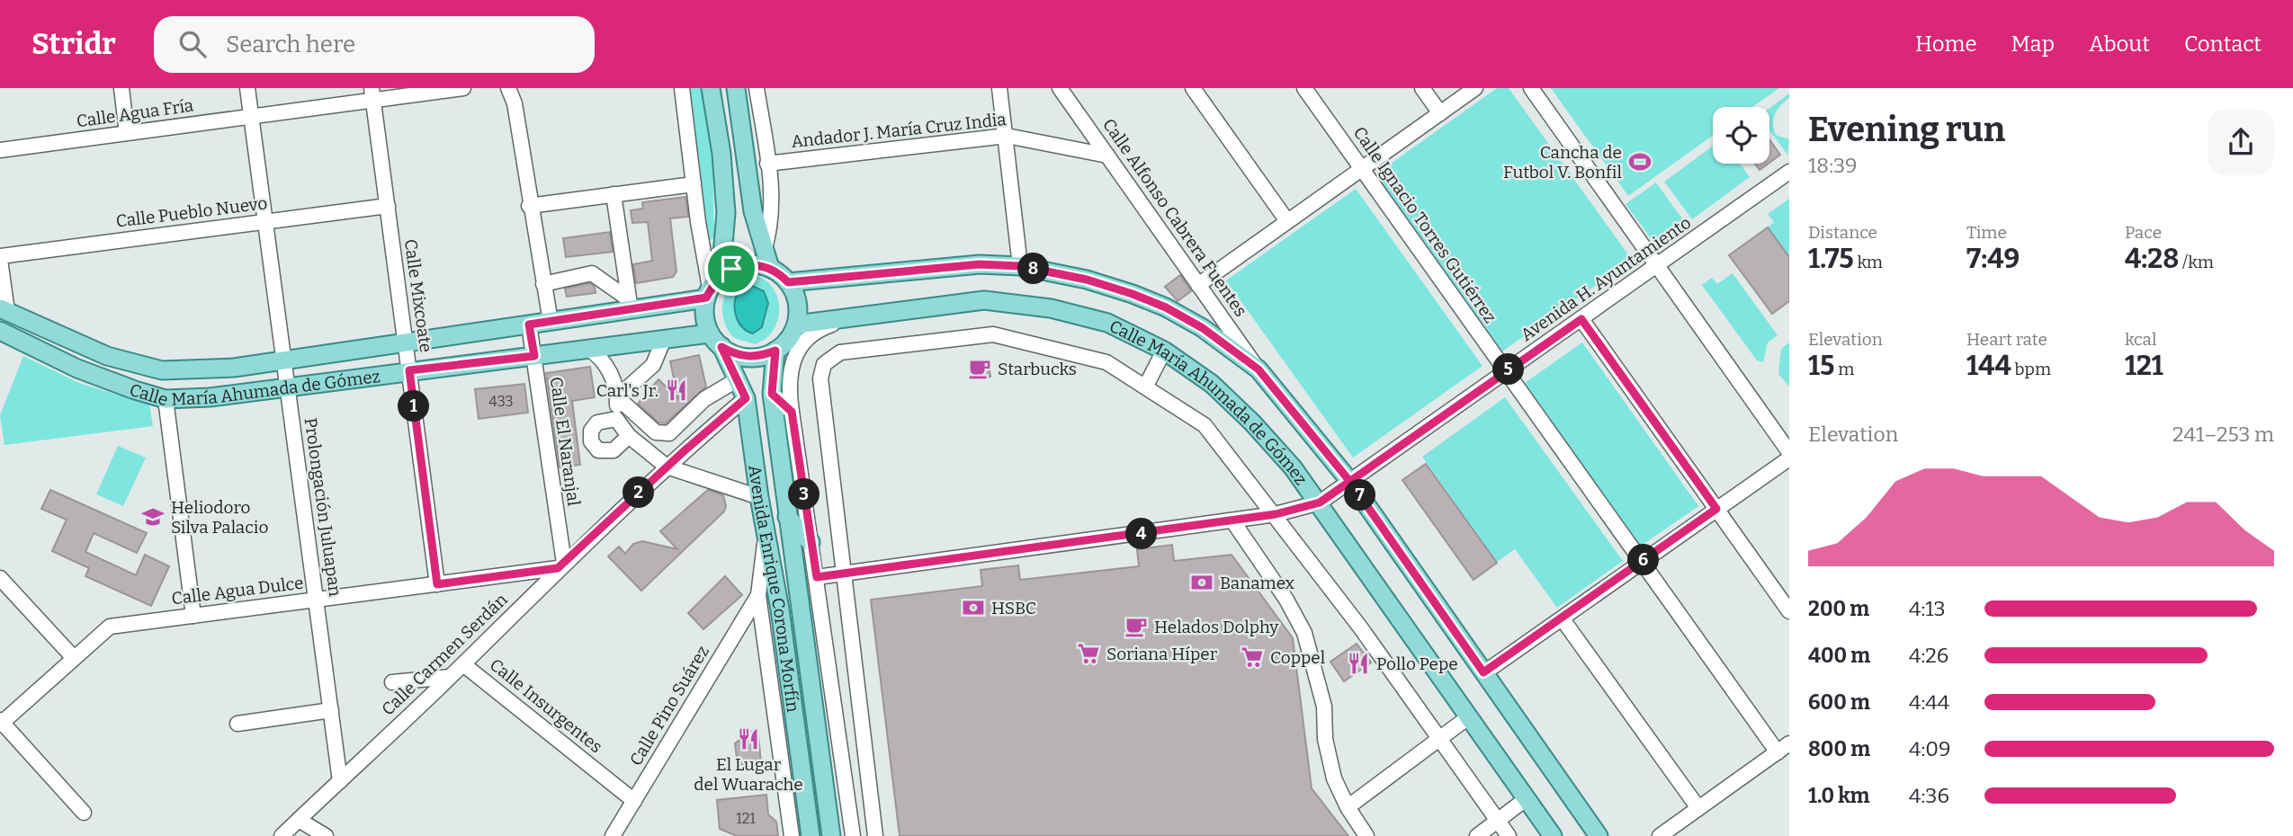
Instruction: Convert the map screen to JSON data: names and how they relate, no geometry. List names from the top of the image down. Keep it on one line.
{"streets":{"main road":["Calle María Ahumada de Gómez","Avenida Enrique Corona Morfín"],"street":["Calle Agua Fría","Andador J. María Cruz India","Calle Pueblo Nuevo","Calle Alfonso Cabrera Fuentes","Calle Ignacio Torres Gutiérrez","Avenida H. Ayuntamiento","Calle Mixcoate","Calle El Naranjal","Prolongación Juluapan","Calle Agua Dulce","Calle Carmen Serdán","Calle Insurgentes","Calle Pino Suárez"]},"crossings":[["Calle Agua Fría","Calle Mixcoate"],["Calle Agua Fría","Prolongación Juluapan"],["Andador J. María Cruz India","Calle Alfonso Cabrera Fuentes"],["Calle Pueblo Nuevo","Calle Mixcoate"],["Calle Pueblo Nuevo","Prolongación Juluapan"],["Calle Ignacio Torres Gutiérrez","Avenida H. Ayuntamiento"],["Avenida H. Ayuntamiento","Calle María Ahumada de Gómez"],["Calle Mixcoate","Calle María Ahumada de Gómez"],["Calle Mixcoate","Calle Agua Dulce"],["Calle María Ahumada de Gómez","Calle El Naranjal"],["Calle María Ahumada de Gómez","Prolongación Juluapan"],["Calle María Ahumada de Gómez","Avenida Enrique Corona Morfín"],["Calle El Naranjal","Calle Agua Dulce"],["Calle El Naranjal","Calle Carmen Serdán"],["Prolongación Juluapan","Calle Agua Dulce"],["Prolongación Juluapan","Calle Carmen Serdán"],["Avenida Enrique Corona Morfín","Calle Carmen Serdán"],["Calle Agua Dulce","Calle Carmen Serdán"],["Calle Carmen Serdán","Calle Insurgentes"],["Calle Insurgentes","Calle Pino Suárez"]],"places":{"sports":["Cancha de Futbol V. Bonfil"],"cafe":["Starbucks","Helados Dolphy"],"restaurant":["Carl's Jr.","Pollo Pepe","El Lugar del Wuarache"],"school or university":["Heliodoro Silva Palacio"],"bank":["Banamex","HSBC"],"supermarket":["Soriana Híper","Coppel"]},"house_numbers":["433","121"],"page":{"header":"Stridr","search":"Search here","nav":["Home","Map","About","Contact"],"heading":["Evening run","18:39"],"stats":[["Distance","1.75 km"],["Time","7:49"],["Pace","4:28 /km"],["Elevation","15 m"],["Heart rate","144 bpm"],["kcal","121"]],"pins":["8","5","1","2","3","7","4","6"],"chart":["Elevation","241–253 m"],"list":[{"name":"200 m","note":"4:13"},{"name":"400 m","note":"4:26"},{"name":"600 m","note":"4:44"},{"name":"800 m","note":"4:09"},{"name":"1.0 km","note":"4:36"}]}}
